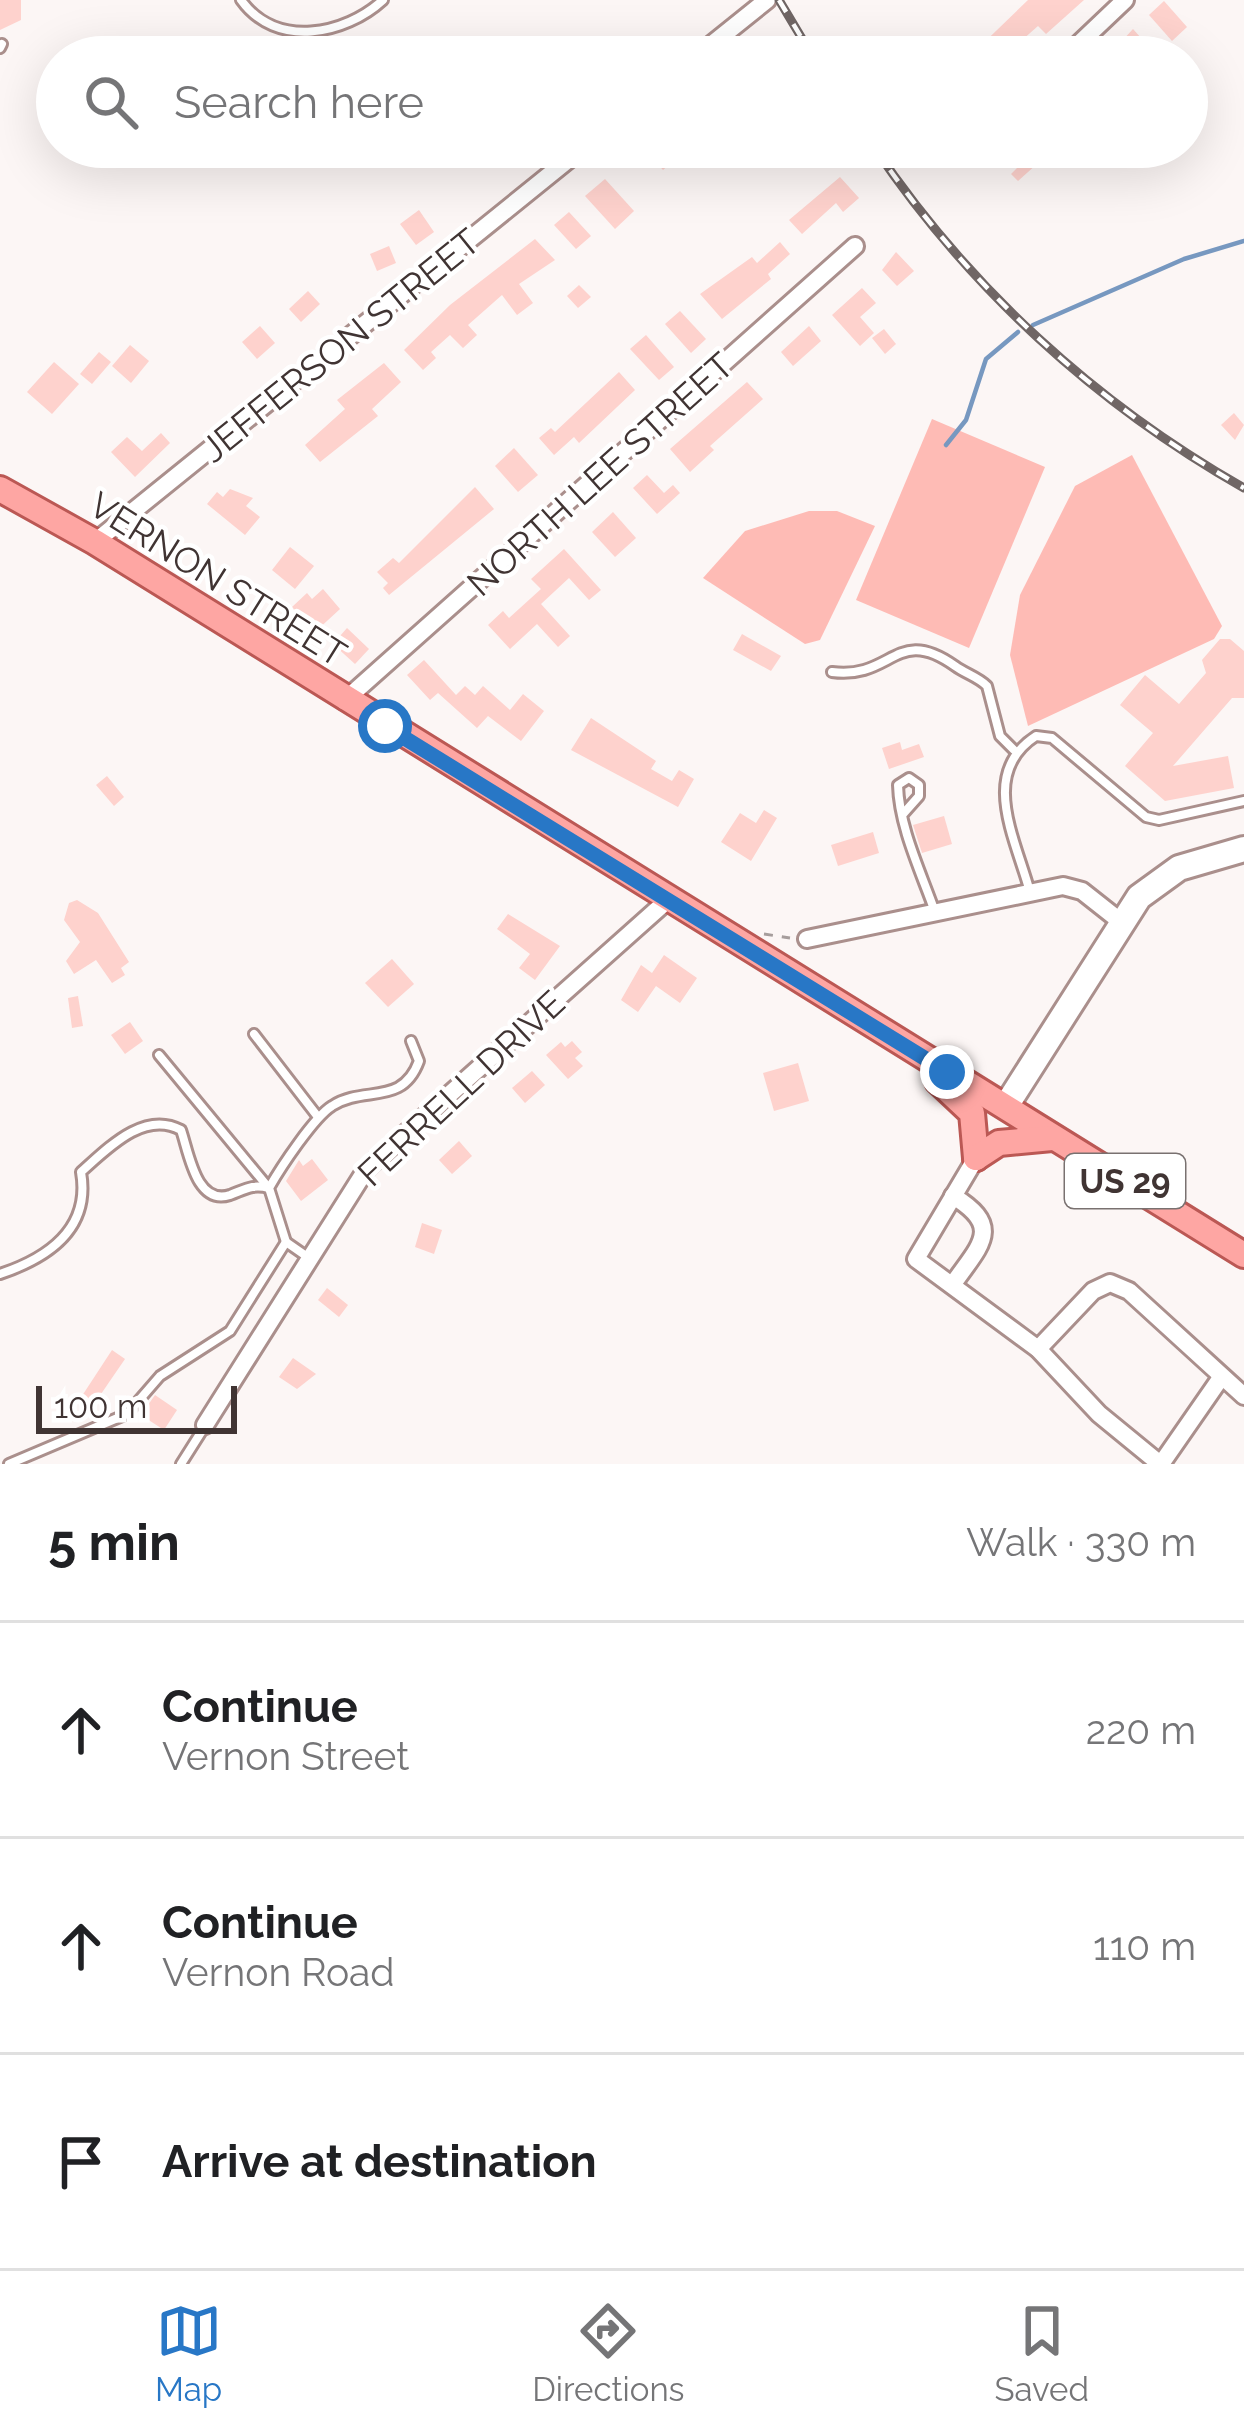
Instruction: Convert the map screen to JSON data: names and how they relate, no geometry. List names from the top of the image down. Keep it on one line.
{"streets":{"main road":["VERNON STREET","US 29"],"street":["JEFFERSON STREET","NORTH LEE STREET","FERRELL DRIVE"]},"crossings":[["JEFFERSON STREET","VERNON STREET"],["NORTH LEE STREET","VERNON STREET"],["VERNON STREET","FERRELL DRIVE"],["VERNON STREET","US 29"]],"scale_bar":"100 m","page":{"search":"Search here","scale":"100 m","heading":["5 min","Walk · 330 m"],"list":[["Continue","Vernon Street","220 m"],["Continue","Vernon Road","110 m"],"Arrive at destination"],"nav":["Map","Directions","Saved"]}}
